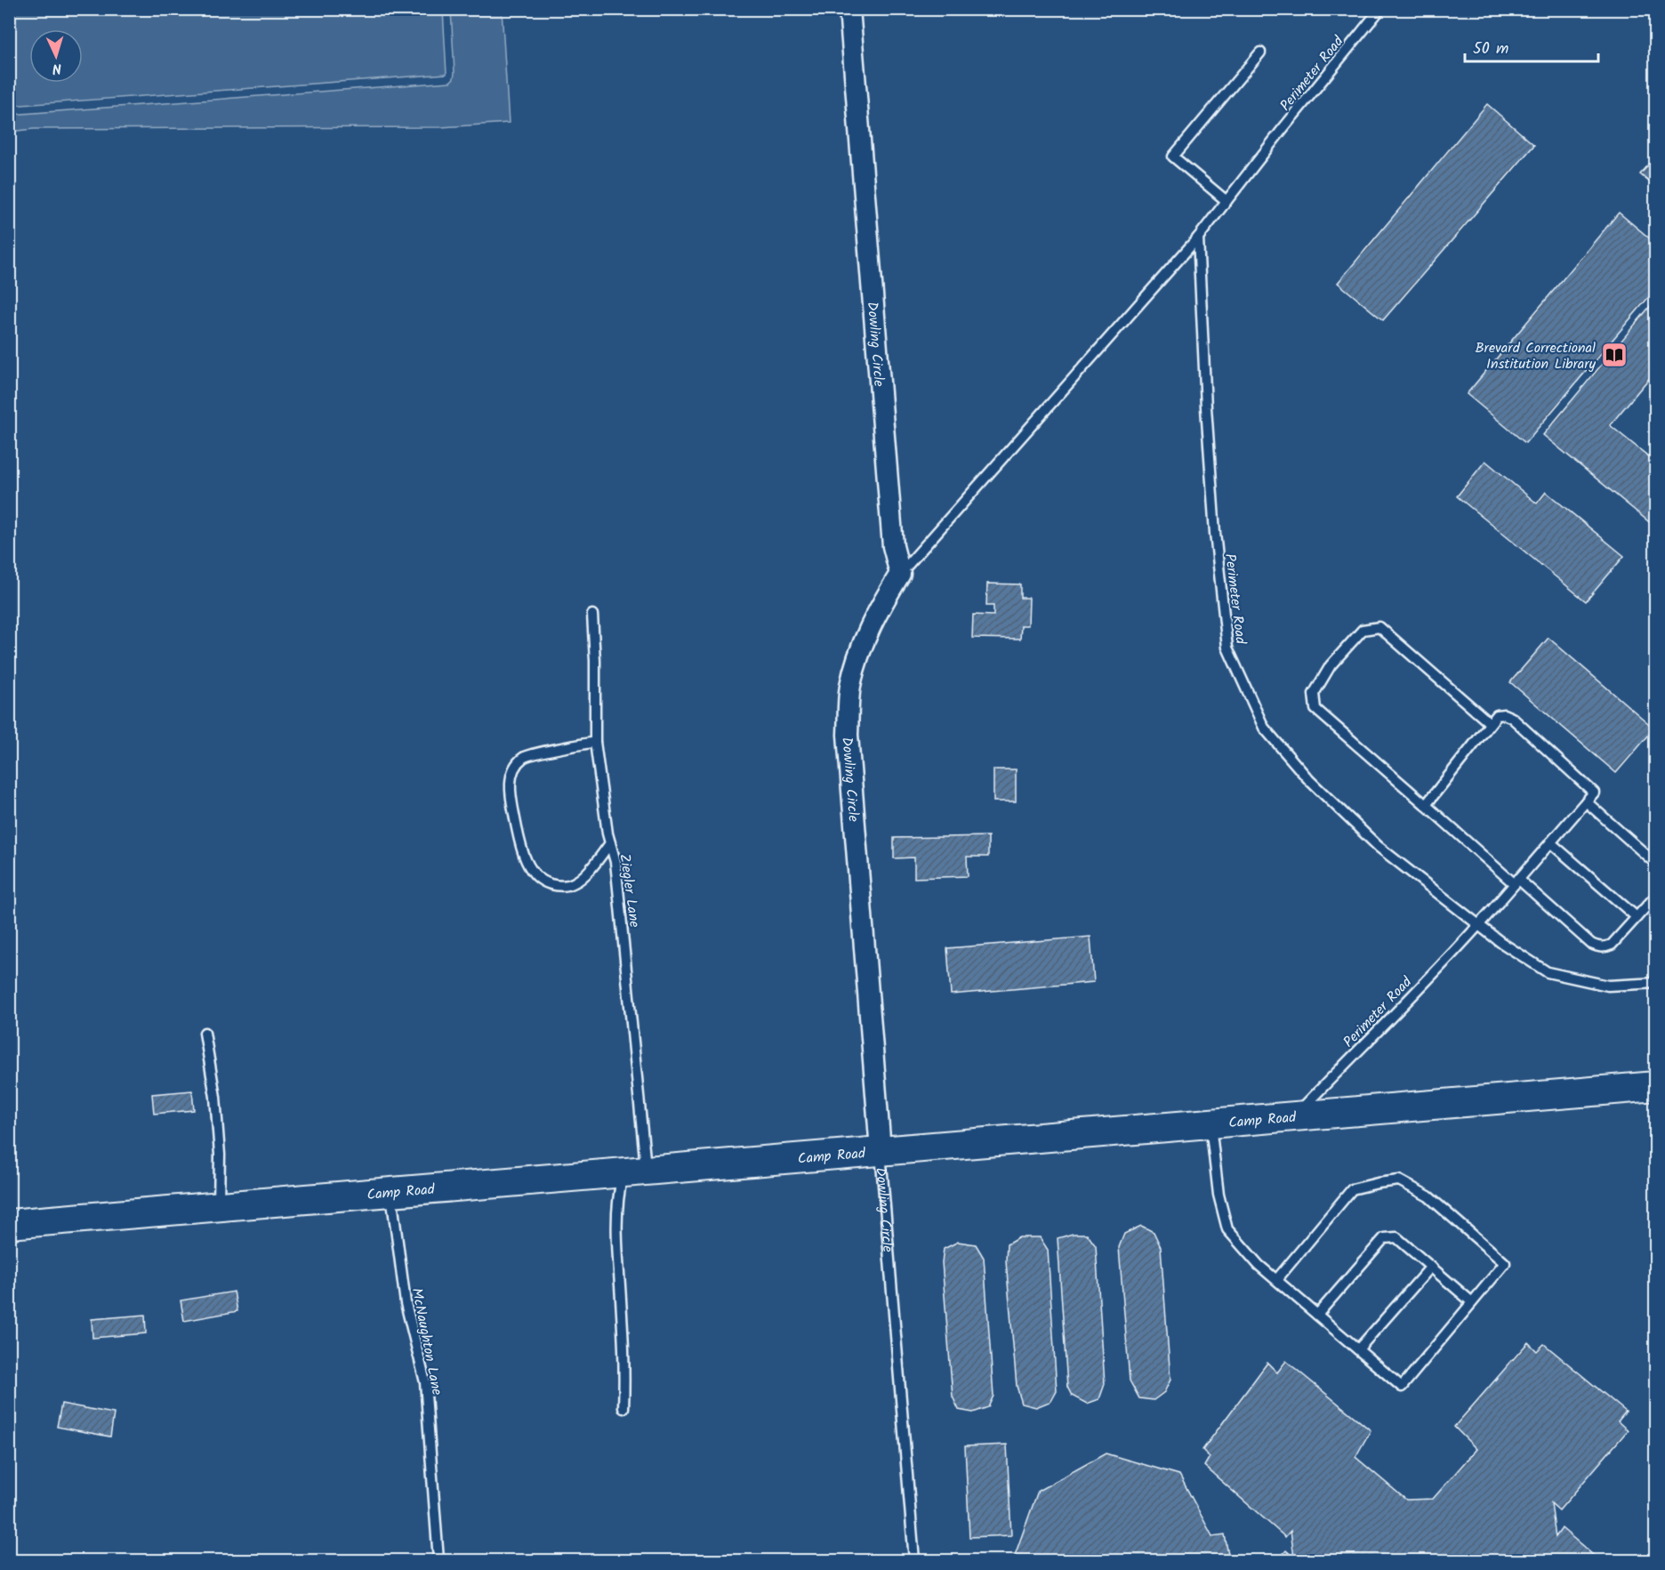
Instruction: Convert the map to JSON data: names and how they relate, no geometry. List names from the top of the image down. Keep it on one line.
{"streets":{"street":["Dowling Circle","Camp Road"],"lane":["Perimeter Road","Ziegler Lane","McNaughton Lane"]},"crossings":[["Perimeter Road","Dowling Circle"],["Perimeter Road","Camp Road"],["Dowling Circle","Camp Road"],["Ziegler Lane","Camp Road"],["Camp Road","McNaughton Lane"]],"places":{"library":["Brevard Correctional Institution Library"]},"scale_bar":"50 m","north":"bottom"}
